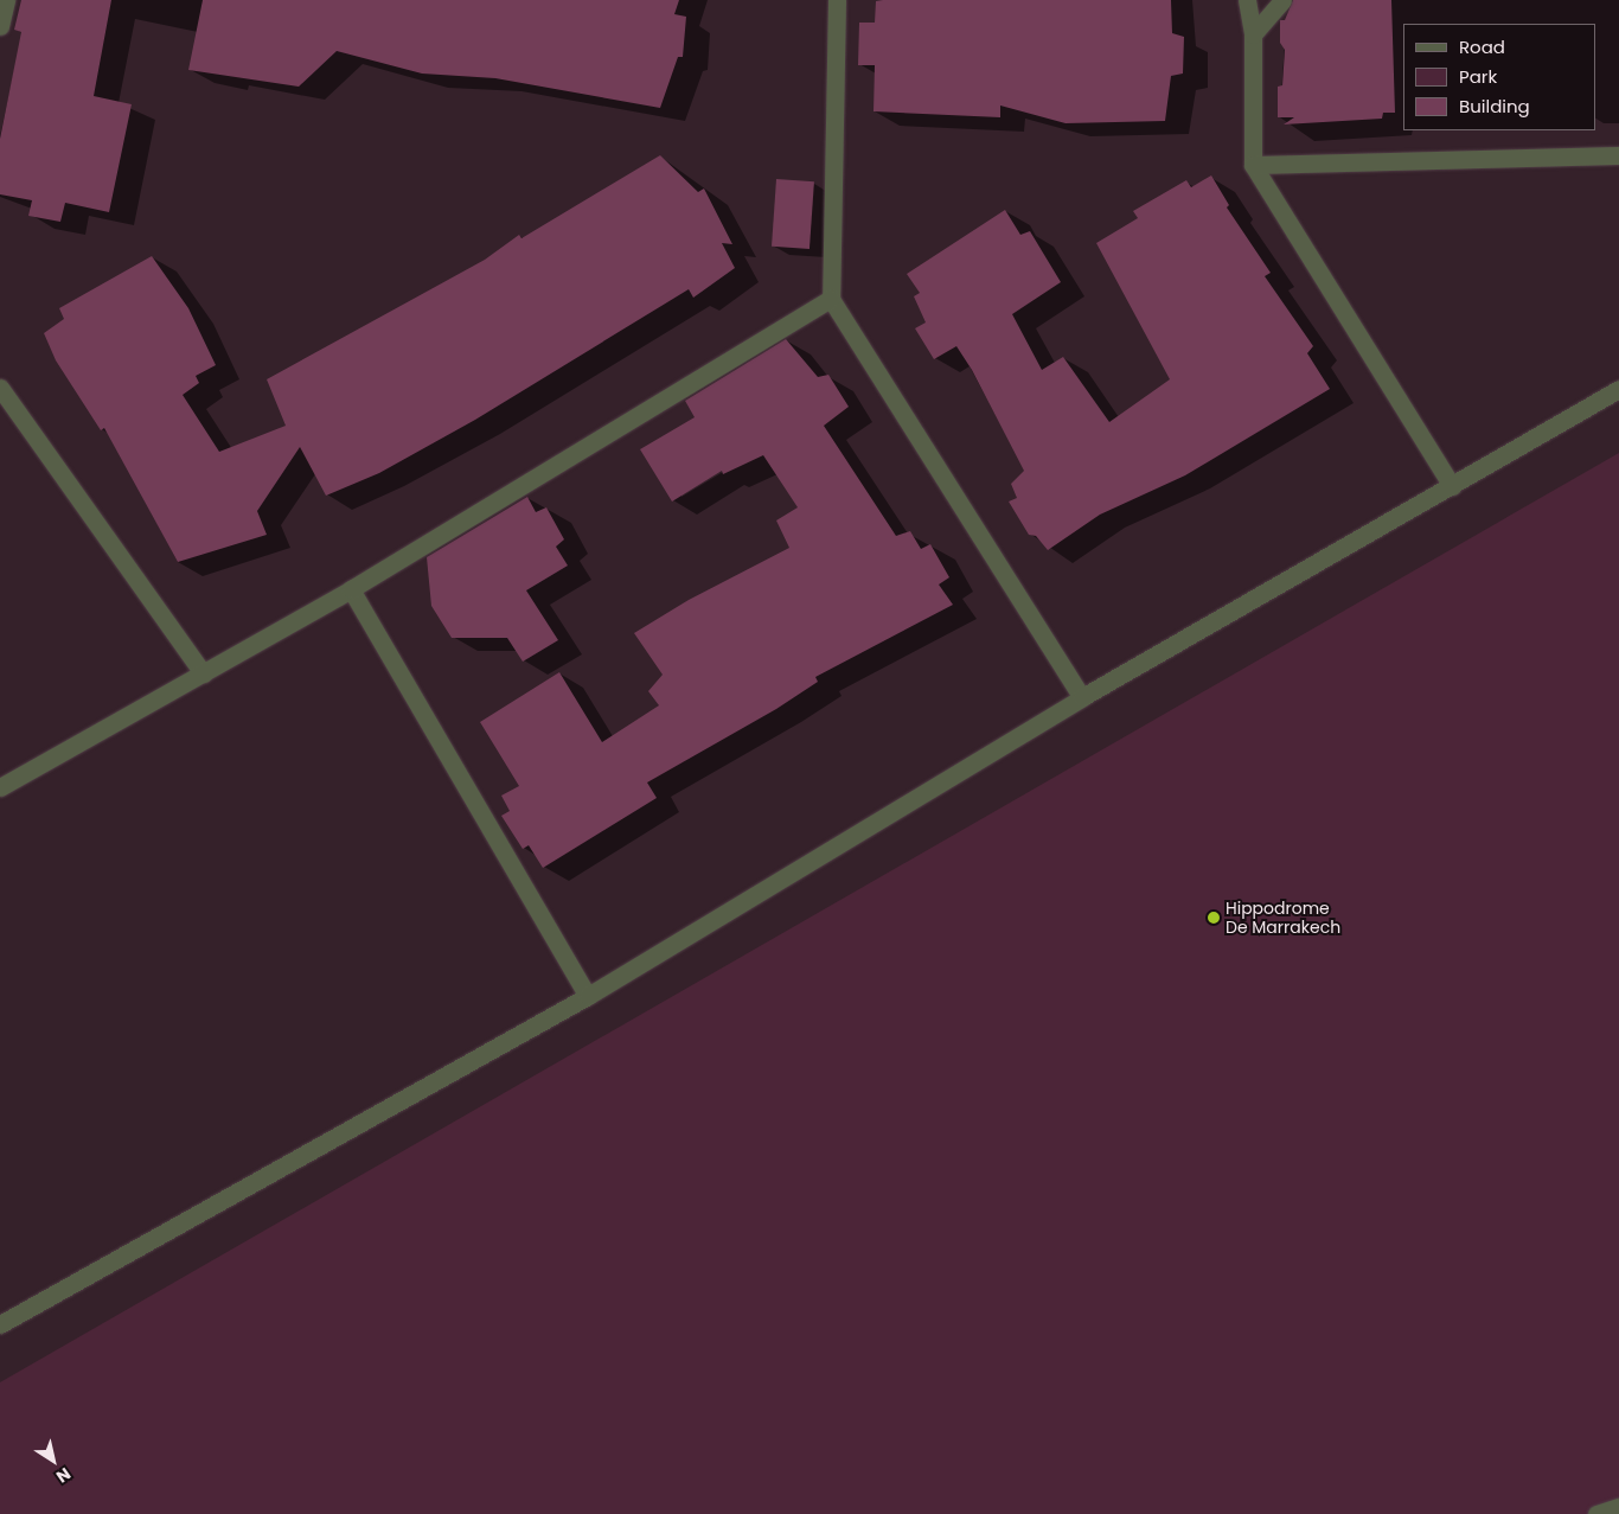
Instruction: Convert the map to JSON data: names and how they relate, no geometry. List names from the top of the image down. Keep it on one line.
{"places":["Hippodrome De Marrakech"],"legend":["Road","Park","Building"],"north":"bottom right"}
